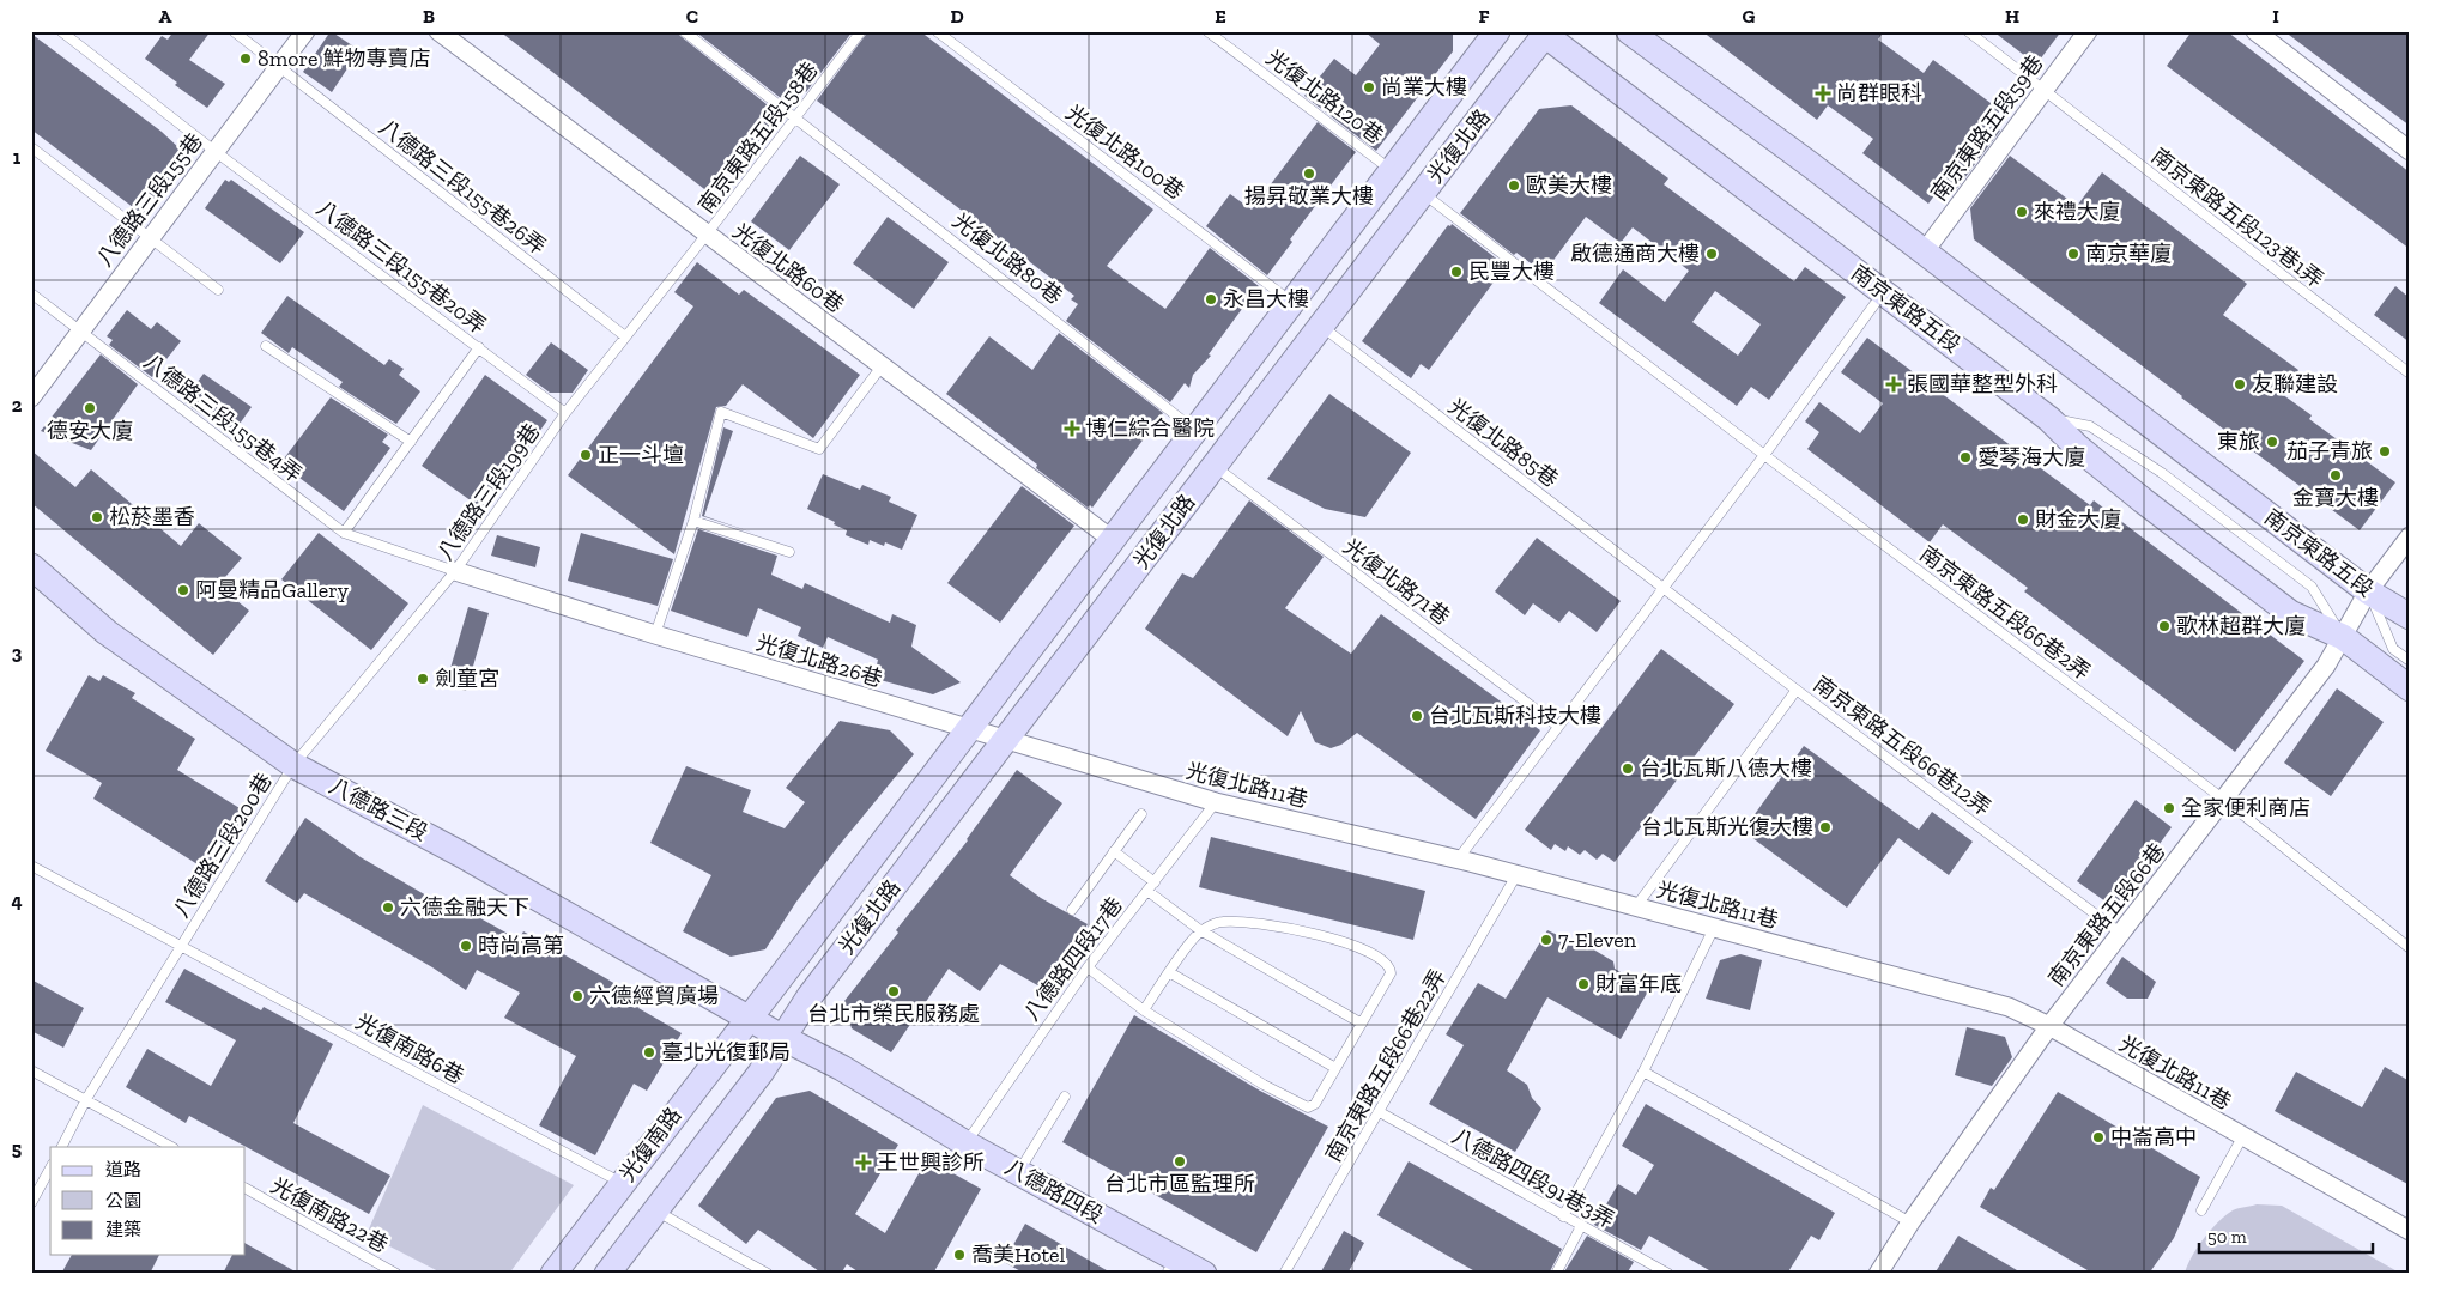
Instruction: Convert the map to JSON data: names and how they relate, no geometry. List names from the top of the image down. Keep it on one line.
{"streets":{"main road":["光復北路","南京東路五段","八德路三段","光復南路","八德路四段"],"street":["南京東路五段59巷","八德路三段155巷","光復北路60巷","光復北路26巷","光復北路11巷","南京東路五段66巷"],"lane":["光復北路120巷","南京東路五段158巷","光復北路100巷","八德路三段155巷26弄","南京東路五段123巷1弄","光復北路80巷","八德路三段155巷20弄","八德路三段155巷4弄","光復北路85巷","八德路三段199巷","光復北路71巷","南京東路五段66巷2弄","南京東路五段66巷12弄","八德路三段200巷","八德路四段17巷","光復南路6巷","南京東路五段66巷22弄","八德路四段91巷3弄","光復南路22巷"]},"crossings":[["光復北路120巷","光復北路"],["南京東路五段59巷","南京東路五段123巷1弄"],["南京東路五段59巷","南京東路五段"],["南京東路五段158巷","光復北路80巷"],["南京東路五段158巷","光復北路60巷"],["南京東路五段158巷","八德路三段199巷"],["光復北路","光復北路100巷"],["光復北路","光復北路80巷"],["光復北路","光復北路60巷"],["光復北路","南京東路五段"],["光復北路","光復北路85巷"],["光復北路","光復北路71巷"],["光復北路","南京東路五段66巷2弄"],["光復北路","光復北路26巷"],["光復北路","光復北路11巷"],["光復北路","八德路三段"],["光復北路","光復南路"],["光復北路","八德路四段"],["八德路三段155巷26弄","八德路三段155巷"],["八德路三段155巷26弄","八德路三段199巷"],["八德路三段155巷","八德路三段155巷20弄"],["八德路三段155巷","八德路三段155巷4弄"],["八德路三段155巷20弄","八德路三段199巷"],["光復北路60巷","八德路三段199巷"],["南京東路五段","南京東路五段66巷"],["八德路三段155巷4弄","八德路三段199巷"],["八德路三段155巷4弄","光復北路26巷"],["光復北路85巷","南京東路五段66巷12弄"],["八德路三段199巷","光復北路26巷"],["八德路三段199巷","八德路三段"],["八德路三段199巷","八德路三段200巷"],["南京東路五段66巷2弄","南京東路五段66巷"],["光復北路26巷","光復北路11巷"],["南京東路五段66巷12弄","南京東路五段66巷"],["光復北路11巷","南京東路五段66巷"],["光復北路11巷","八德路四段17巷"],["光復北路11巷","南京東路五段66巷22弄"],["八德路三段","八德路三段200巷"],["八德路三段","光復南路"],["八德路三段","八德路四段"],["八德路三段200巷","光復南路6巷"],["八德路四段17巷","八德路四段"],["光復南路6巷","光復南路"],["南京東路五段66巷22弄","八德路四段91巷3弄"],["光復南路","八德路四段"]],"places":{"other":["8more 鮮物專賣店","尚業大樓","揚昇敬業大樓","歐美大樓","來禮大廈","啟德通商大樓","南京華廈","民豐大樓","永昌大樓","友聯建設","德安大廈","東旅","茄子青旅","正一斗壇","愛琴海大廈","金寶大樓","松菸墨香","財金大廈","阿曼精品Gallery","歌林超群大廈","劍童宮","台北瓦斯科技大樓","台北瓦斯八德大樓","全家便利商店","台北瓦斯光復大樓","六德金融天下","7-Eleven","時尚高第","財富年底","台北市榮民服務處","六德經貿廣場","臺北光復郵局","中崙高中","台北市區監理所","喬美Hotel"],"health":["尚群眼科","張國華整型外科","博仁綜合醫院","王世興診所"]},"legend":["道路","公園","建築"],"scale_bar":"50 m","grid":{"columns":["A","B","C","D","E","F","G","H","I"],"rows":["1","2","3","4","5"]}}
